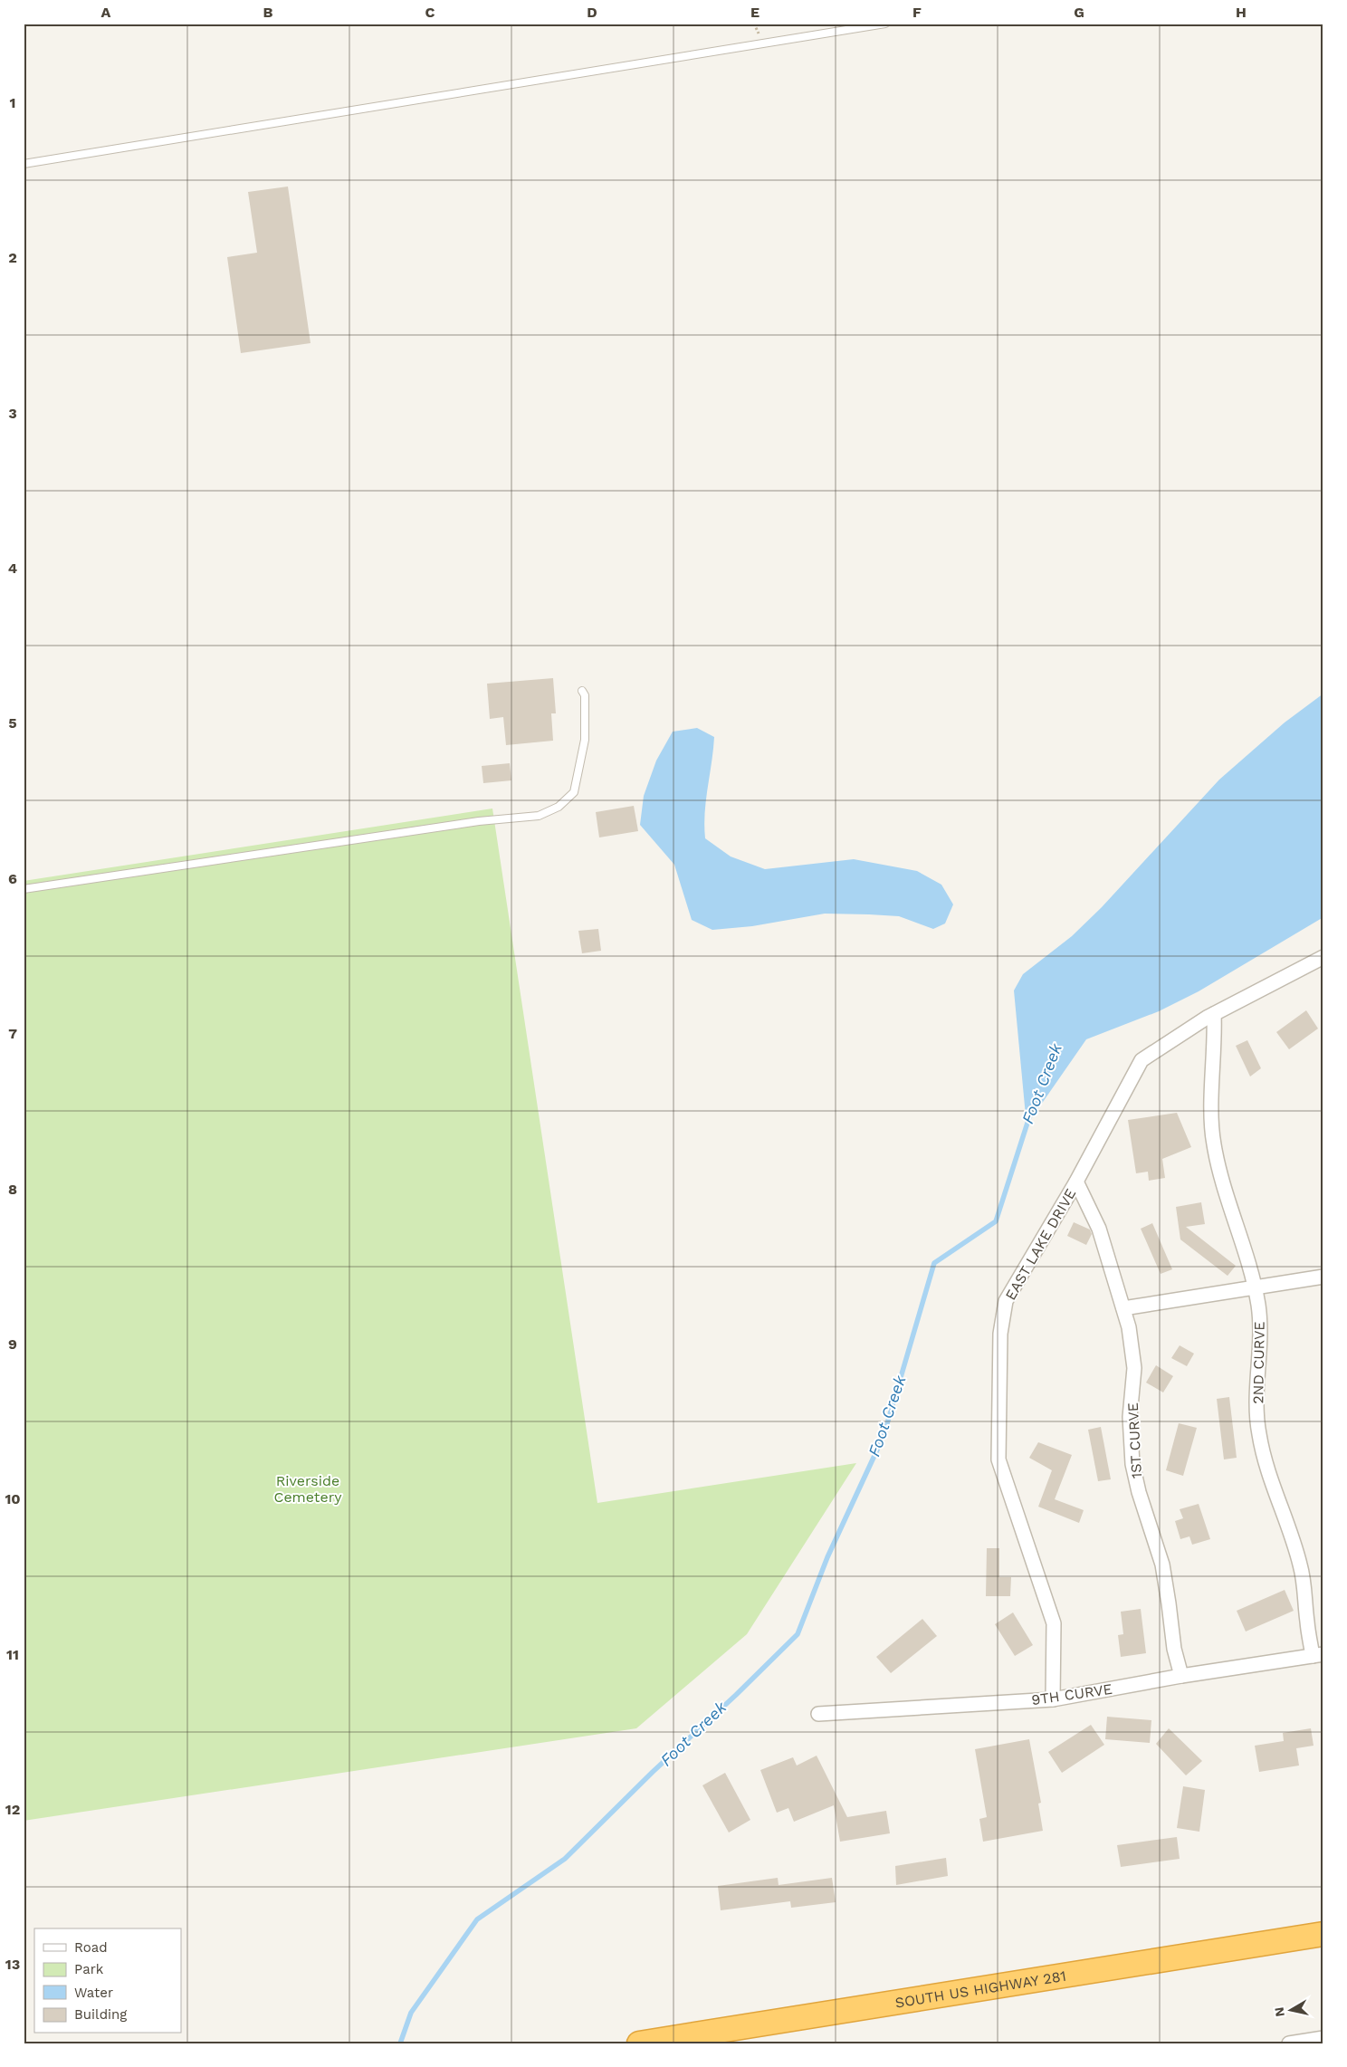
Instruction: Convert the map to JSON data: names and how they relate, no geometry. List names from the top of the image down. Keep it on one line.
{"streets":{"highway":["SOUTH US HIGHWAY 281"],"street":["EAST LAKE DRIVE","2ND CURVE","1ST CURVE","9TH CURVE"]},"crossings":[["EAST LAKE DRIVE","2ND CURVE"],["EAST LAKE DRIVE","1ST CURVE"],["EAST LAKE DRIVE","9TH CURVE"],["2ND CURVE","9TH CURVE"],["1ST CURVE","9TH CURVE"]],"water":["Foot Creek"],"parks":["Riverside Cemetery"],"legend":["Road","Park","Water","Building"],"north":"left","grid":{"columns":["A","B","C","D","E","F","G","H"],"rows":["1","2","3","4","5","6","7","8","9","10","11","12","13"]}}
